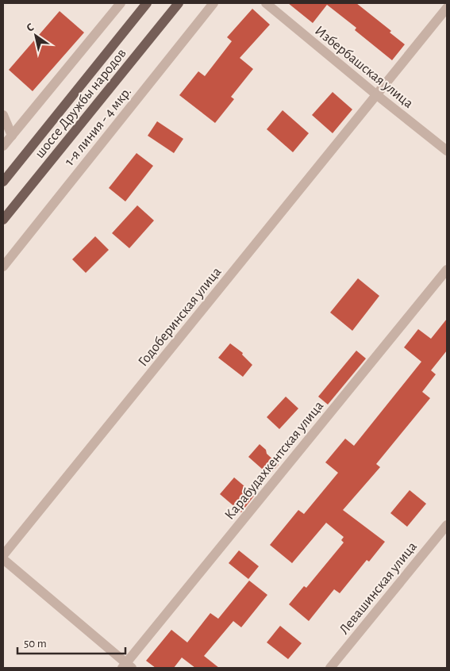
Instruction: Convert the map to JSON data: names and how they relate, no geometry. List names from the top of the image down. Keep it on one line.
{"streets":{"main road":["шоссе Дружбы народов"],"street":["Избербашская улица","1-я линия - 4 мкр.","Годоберинская улица","Карабудахкентская улица","Левашинская улица"]},"crossings":[["Избербашская улица","Годоберинская улица"]],"scale_bar":"50 m","north":"top left"}
